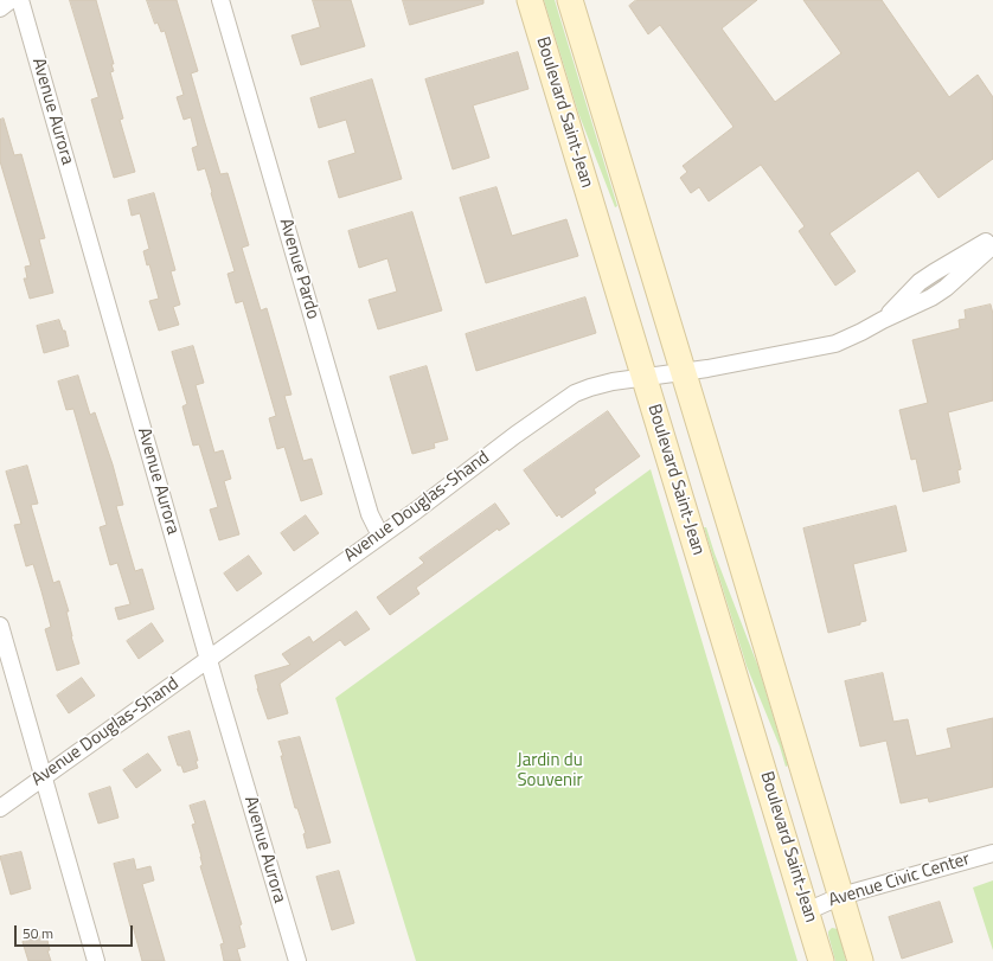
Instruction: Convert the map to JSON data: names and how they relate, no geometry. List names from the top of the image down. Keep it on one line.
{"streets":{"main road":["Boulevard Saint-Jean"],"street":["Avenue Aurora","Avenue Pardo","Avenue Douglas-Shand","Avenue Civic Center"]},"crossings":[["Avenue Aurora","Avenue Douglas-Shand"],["Boulevard Saint-Jean","Avenue Douglas-Shand"],["Boulevard Saint-Jean","Avenue Civic Center"],["Avenue Pardo","Avenue Douglas-Shand"]],"parks":["Jardin du Souvenir"],"scale_bar":"50 m"}
